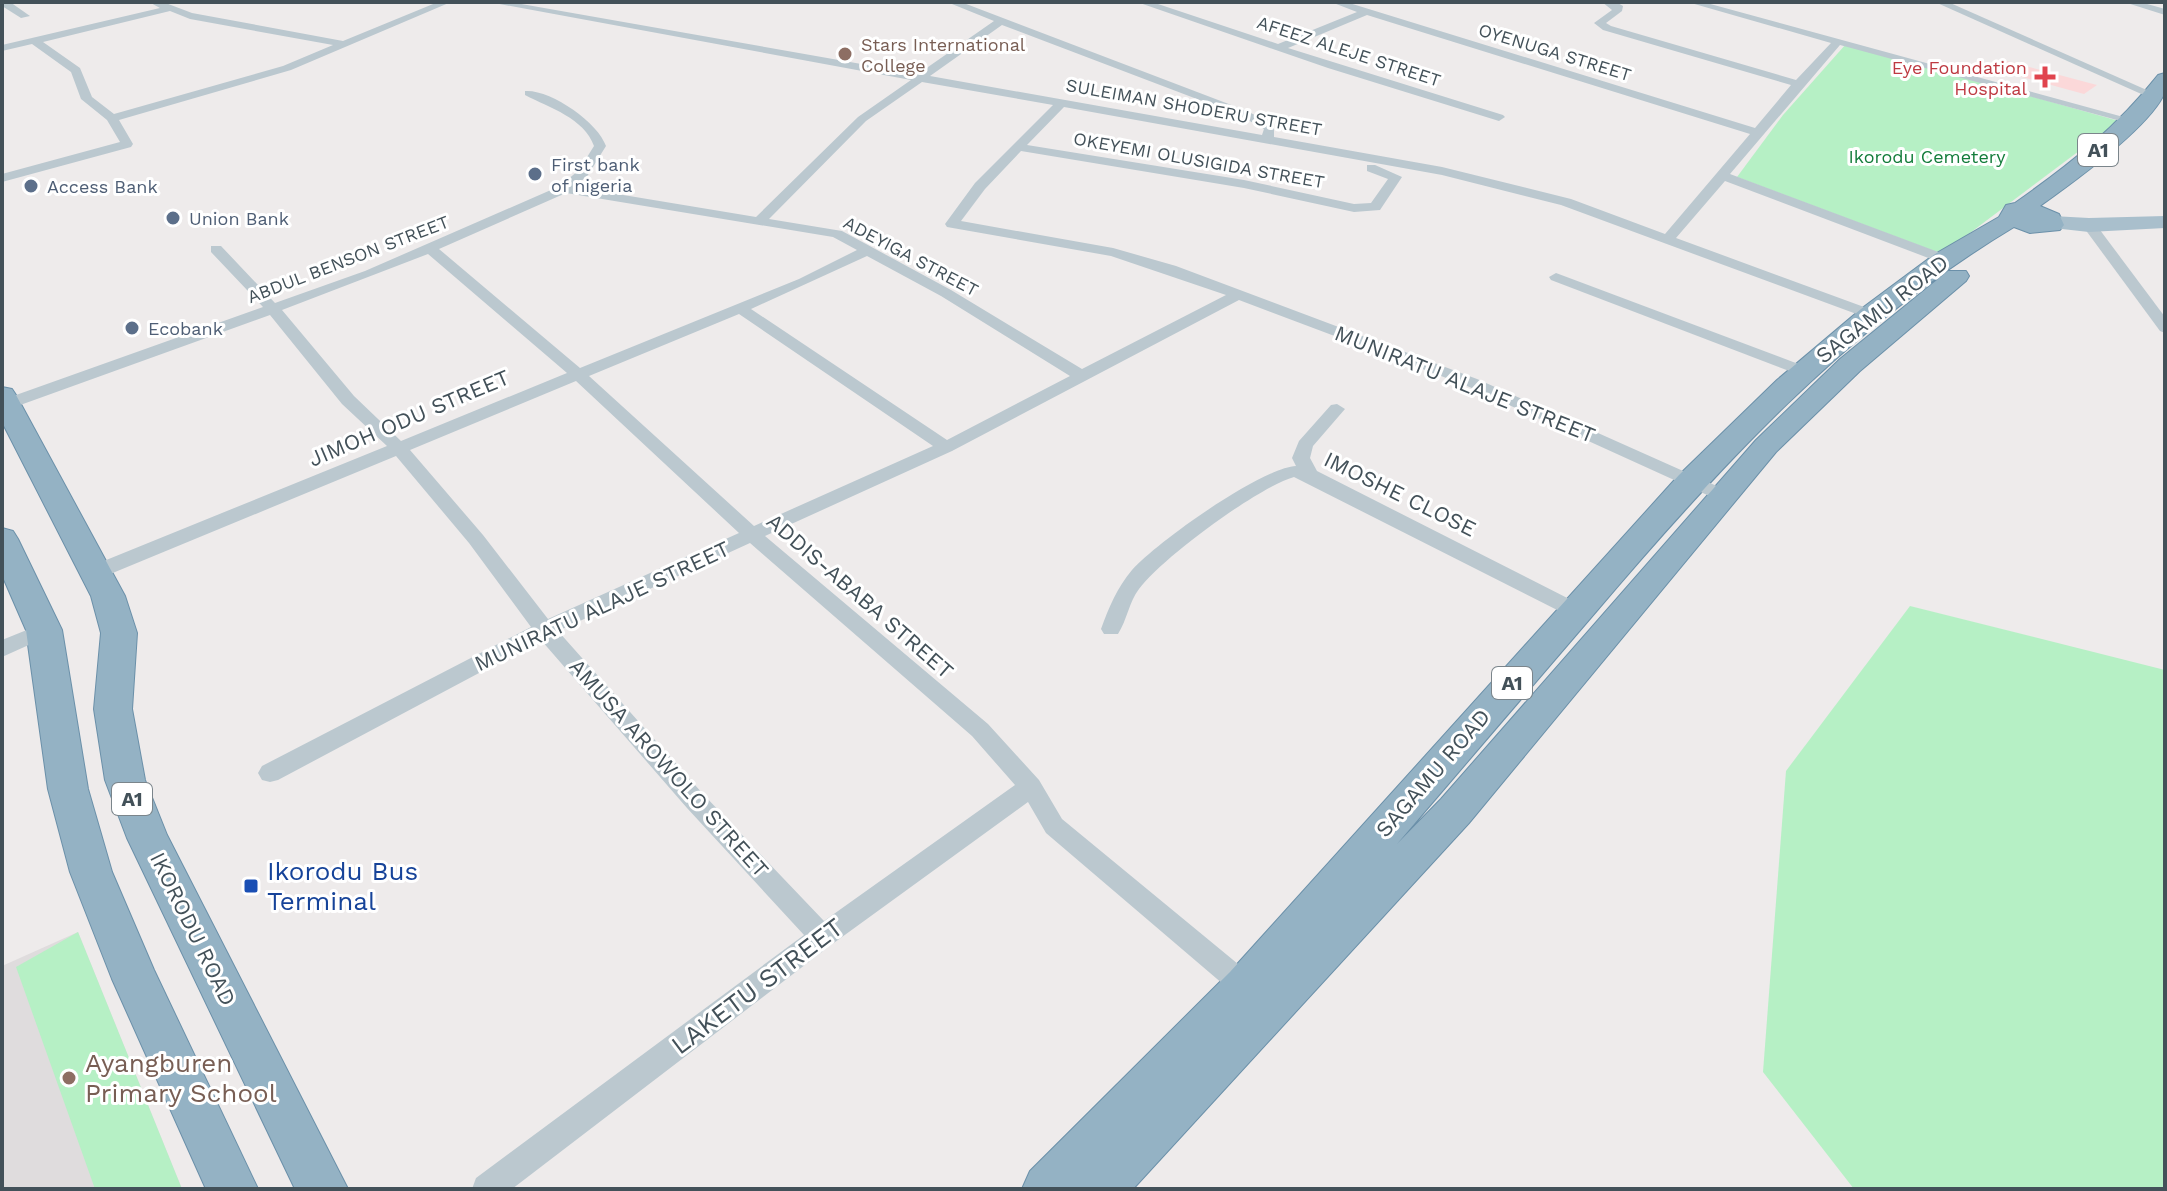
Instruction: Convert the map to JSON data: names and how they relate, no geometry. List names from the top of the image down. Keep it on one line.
{"streets":{"highway":["A1","SAGAMU ROAD","IKORODU ROAD"],"street":["AFEEZ ALEJE STREET","OYENUGA STREET","SULEIMAN SHODERU STREET","OKEYEMI OLUSIGIDA STREET","ADEYIGA STREET","ABDUL BENSON STREET","MUNIRATU ALAJE STREET","JIMOH ODU STREET","IMOSHE CLOSE","ADDIS-ABABA STREET","AMUSA AROWOLO STREET","LAKETU STREET"]},"crossings":[["SULEIMAN SHODERU STREET","OKEYEMI OLUSIGIDA STREET"],["SULEIMAN SHODERU STREET","SAGAMU ROAD"],["OKEYEMI OLUSIGIDA STREET","MUNIRATU ALAJE STREET"],["ADEYIGA STREET","ABDUL BENSON STREET"],["ADEYIGA STREET","MUNIRATU ALAJE STREET"],["ADEYIGA STREET","JIMOH ODU STREET"],["ABDUL BENSON STREET","ADDIS-ABABA STREET"],["ABDUL BENSON STREET","AMUSA AROWOLO STREET"],["ABDUL BENSON STREET","IKORODU ROAD"],["SAGAMU ROAD","MUNIRATU ALAJE STREET"],["SAGAMU ROAD","IMOSHE CLOSE"],["SAGAMU ROAD","ADDIS-ABABA STREET"],["MUNIRATU ALAJE STREET","ADDIS-ABABA STREET"],["MUNIRATU ALAJE STREET","AMUSA AROWOLO STREET"],["JIMOH ODU STREET","ADDIS-ABABA STREET"],["JIMOH ODU STREET","AMUSA AROWOLO STREET"],["JIMOH ODU STREET","IKORODU ROAD"],["ADDIS-ABABA STREET","LAKETU STREET"],["AMUSA AROWOLO STREET","LAKETU STREET"]],"parks":["Ikorodu Cemetery"],"places":{"other":["Stars International College","First bank of nigeria","Access Bank","Union Bank","Ecobank","Ayangburen Primary School"],"health":["Eye Foundation Hospital"],"transit":["Ikorodu Bus Terminal"]}}
